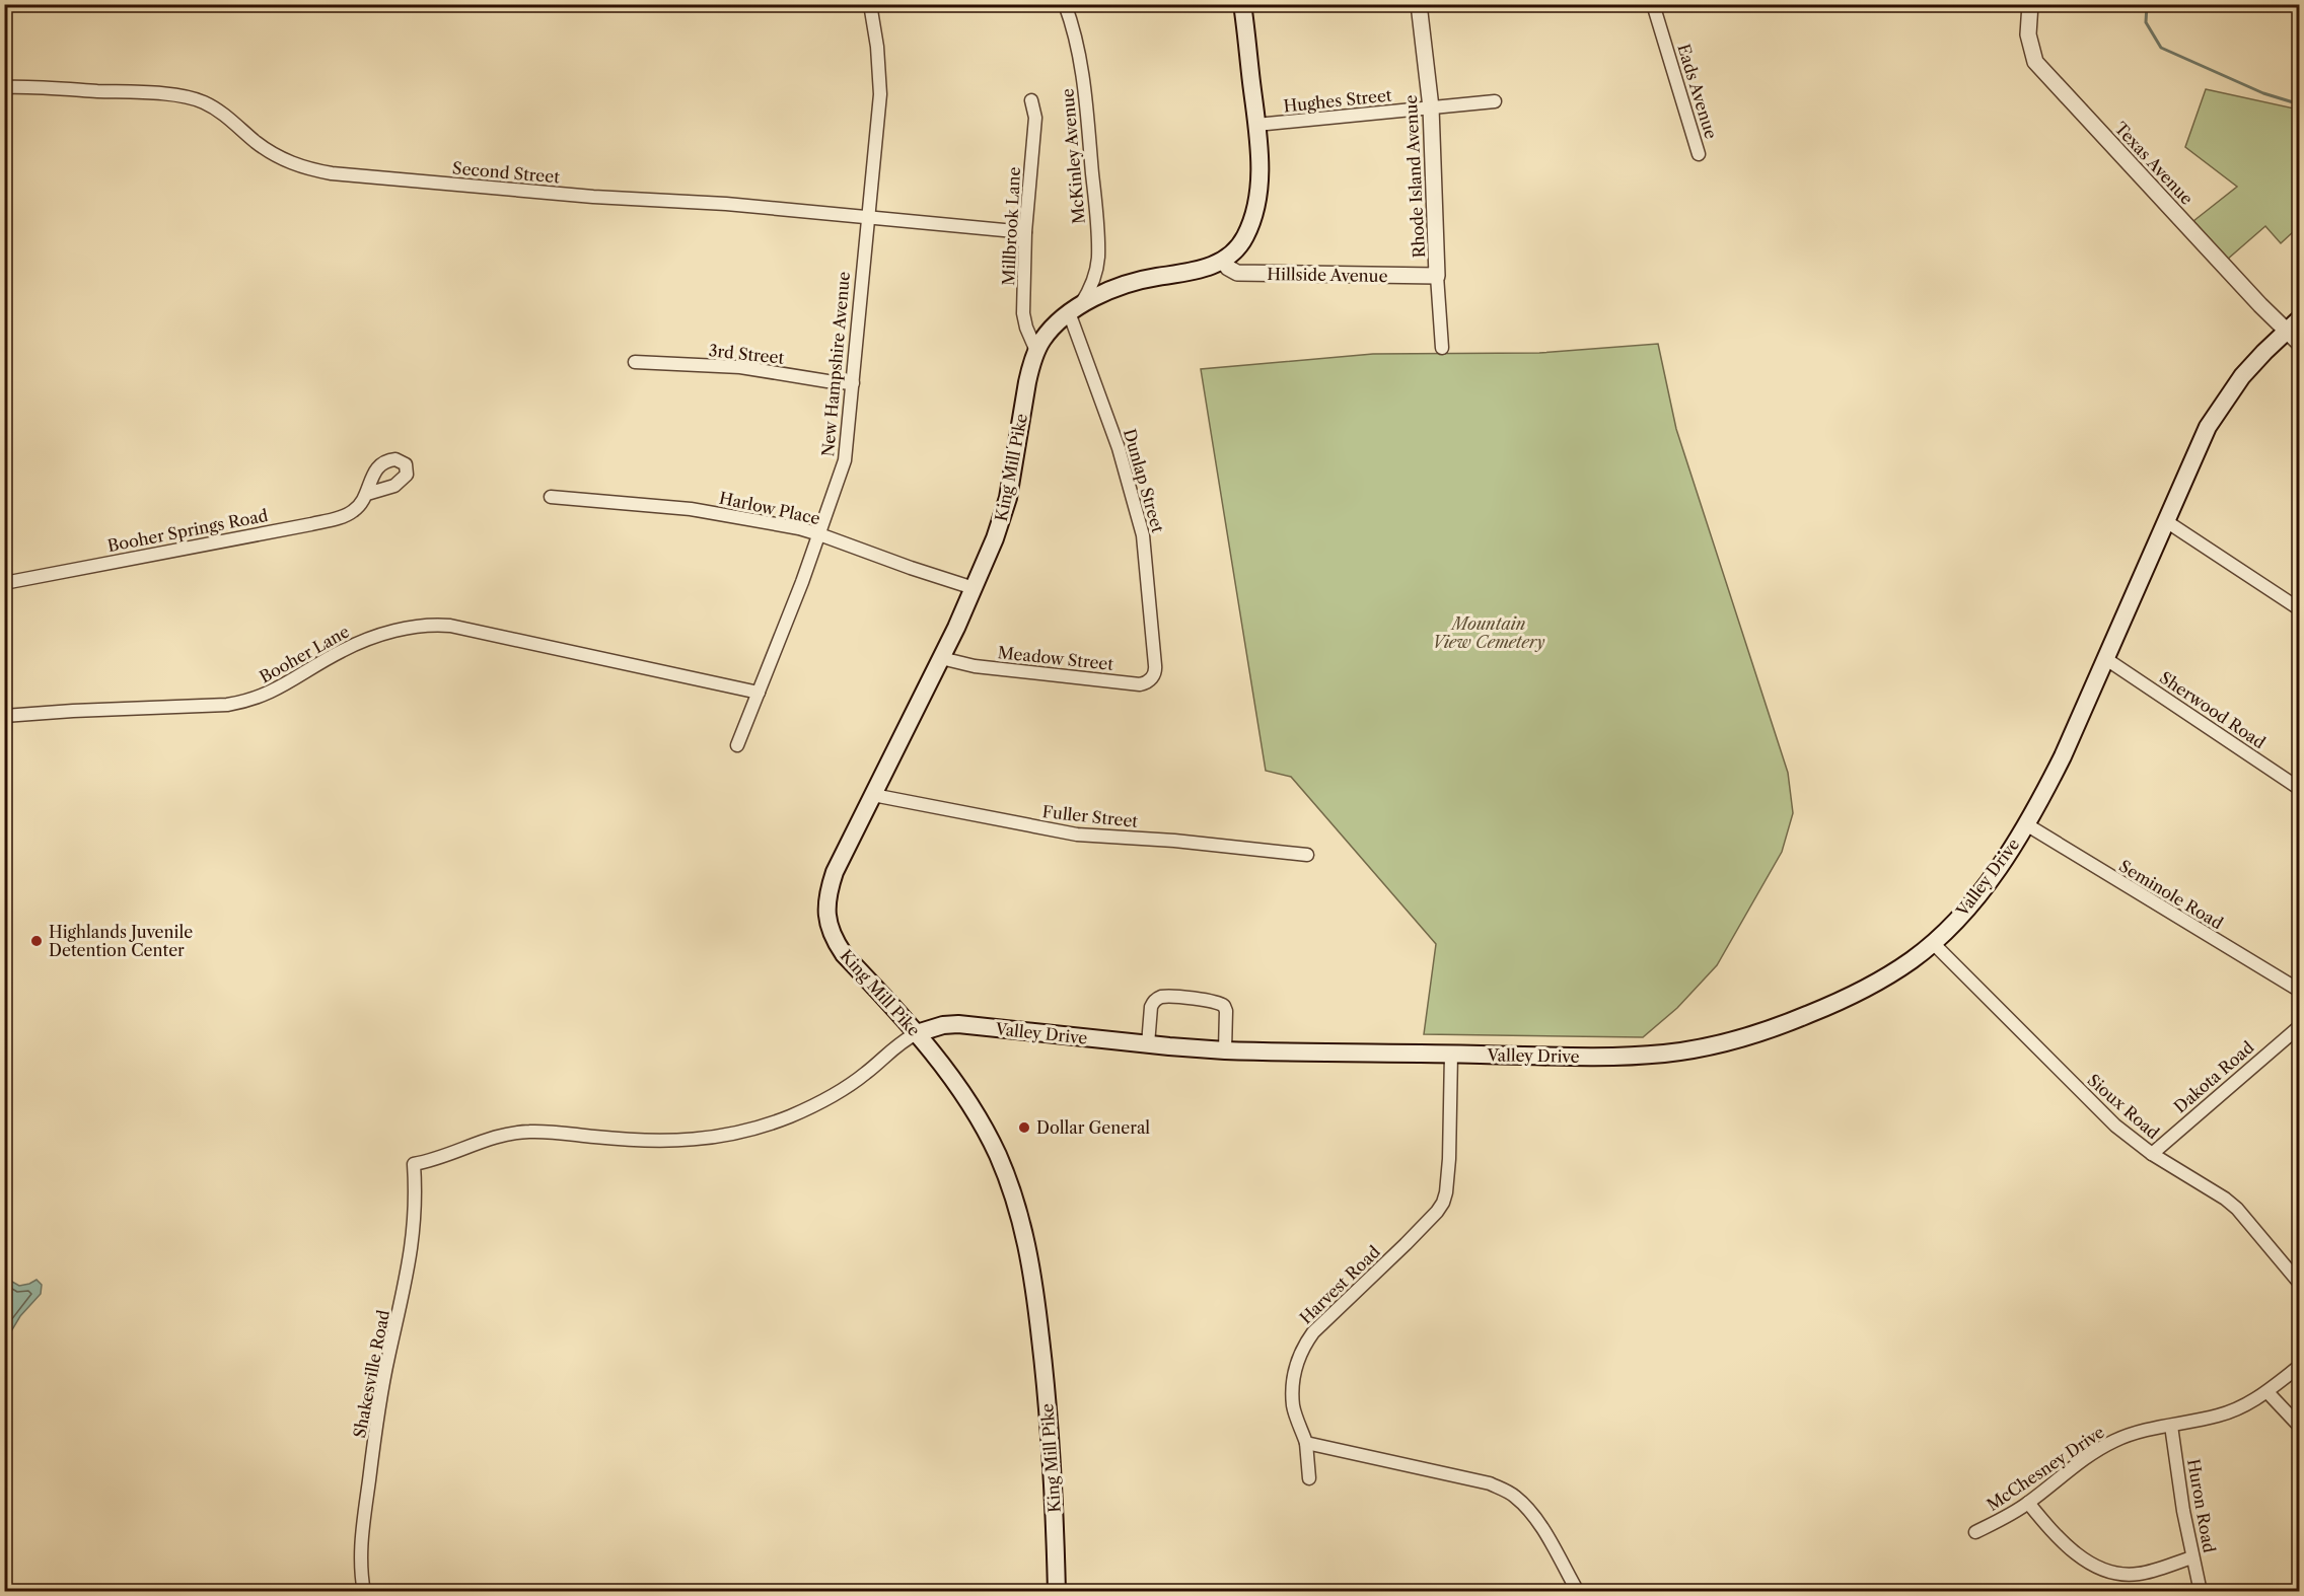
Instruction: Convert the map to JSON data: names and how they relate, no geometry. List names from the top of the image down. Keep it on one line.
{"streets":{"main road":["King Mill Pike","Valley Drive"],"street":["Eads Avenue","Hughes Street","McKinley Avenue","Texas Avenue","Second Street","Rhode Island Avenue","Millbrook Lane","Hillside Avenue","3rd Street","New Hampshire Avenue","Dunlap Street","Harlow Place","Booher Springs Road","Booher Lane","Meadow Street","Sherwood Road","Fuller Street","Seminole Road","Dakota Road","Sioux Road","Harvest Road","Shakesville Road","McChesney Drive","Huron Road"]},"crossings":[["Hughes Street","Rhode Island Avenue"],["McKinley Avenue","King Mill Pike"],["McKinley Avenue","Dunlap Street"],["Texas Avenue","Valley Drive"],["Second Street","Millbrook Lane"],["Second Street","New Hampshire Avenue"],["Rhode Island Avenue","Hillside Avenue"],["Millbrook Lane","King Mill Pike"],["3rd Street","New Hampshire Avenue"],["New Hampshire Avenue","Harlow Place"],["New Hampshire Avenue","Booher Lane"],["King Mill Pike","Dunlap Street"],["King Mill Pike","Harlow Place"],["King Mill Pike","Meadow Street"],["King Mill Pike","Fuller Street"],["King Mill Pike","Valley Drive"],["Dunlap Street","Meadow Street"],["Sherwood Road","Valley Drive"],["Valley Drive","Seminole Road"],["Valley Drive","Sioux Road"],["Valley Drive","Harvest Road"],["Valley Drive","Shakesville Road"],["Dakota Road","Sioux Road"],["McChesney Drive","Huron Road"]],"parks":["Mountain View Cemetery"],"places":["Highlands Juvenile Detention Center","Dollar General"]}
